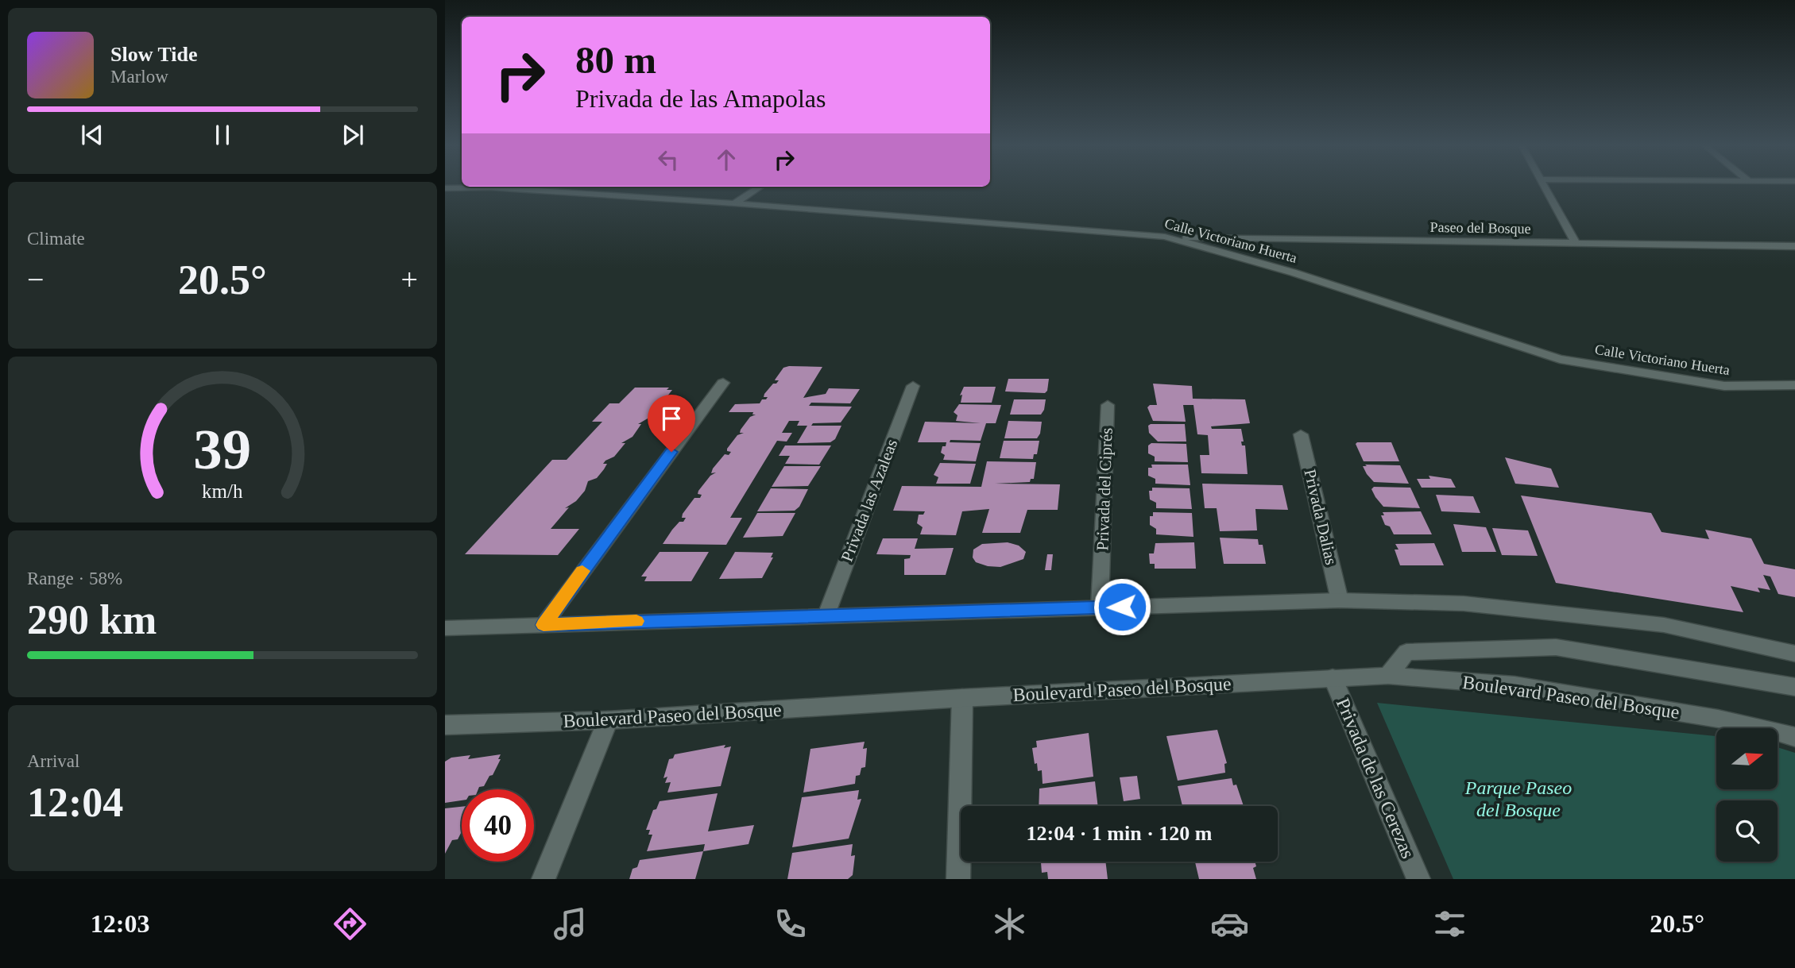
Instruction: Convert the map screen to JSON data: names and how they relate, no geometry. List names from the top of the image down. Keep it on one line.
{"streets":{"street":["Paseo del Bosque","Calle Victoriano Huerta","Privada del Ciprés","Privada las Azaleas","Privada Dalias","Boulevard Paseo del Bosque","Privada de las Cerezas"]},"crossings":[["Paseo del Bosque","Calle Victoriano Huerta"],["Boulevard Paseo del Bosque","Privada de las Cerezas"]],"parks":["Parque Paseo del Bosque"],"north":"right","page":{"turn":["80 m","Privada de las Amapolas"],"song":["Slow Tide","Marlow"],"tile":["Climate",["Range · 58%","290 km"],["Arrival","12:04"]],"heat":["−","20.5°","+"],"limit":"40","trip":"12:04 · 1 min · 120 m","tabs":["12:03","20.5°"],"gauge":["39","km/h"]}}
